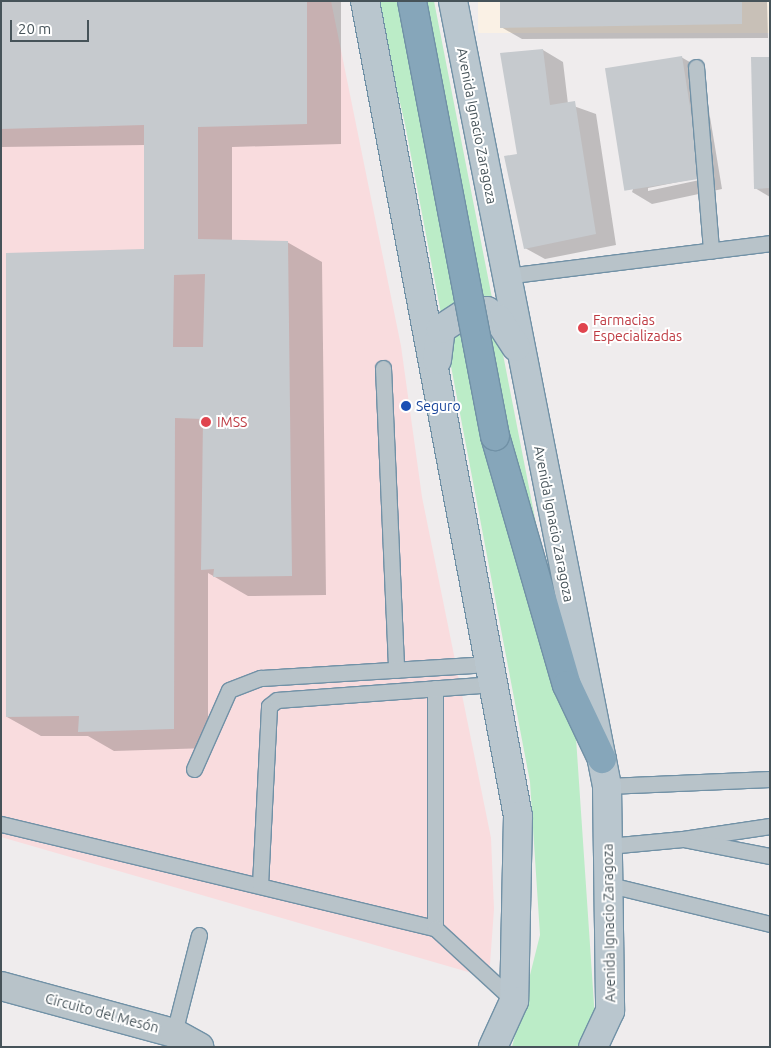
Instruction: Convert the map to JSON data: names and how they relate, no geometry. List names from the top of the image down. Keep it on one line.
{"streets":{"main road":["Avenida Ignacio Zaragoza"],"street":["Circuito del Mesón"]},"places":["Farmacias Especializadas","Seguro","IMSS"],"scale_bar":"20 m"}
